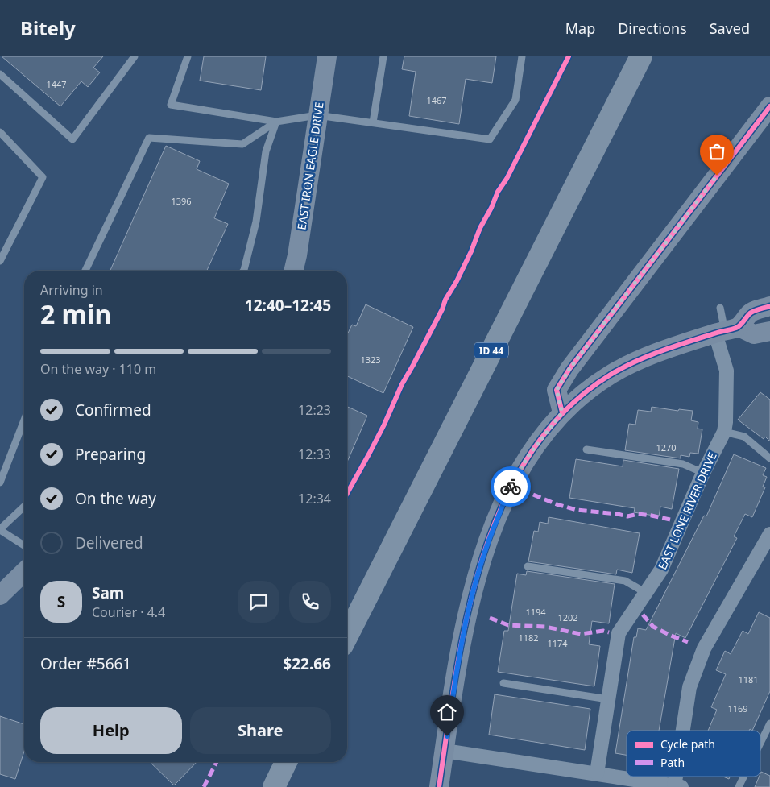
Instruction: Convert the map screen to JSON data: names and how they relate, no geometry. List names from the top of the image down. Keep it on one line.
{"streets":{"highway":["ID 44"],"street":["EAST IRON EAGLE DRIVE","EAST LONE RIVER DRIVE"]},"house_numbers":["1447","1467","1396","1323","1270","1194","1202","1182","1174","1181","1169"],"legend":["Cycle path","Path"],"page":{"header":"Bitely","nav":["Map","Directions","Saved"],"heading":["2 min","Arriving in","12:40–12:45"],"panel":["Sam","Courier · 4.4","Order #5661","$22.66"],"bar":"On the way · 110 m","list":[["Confirmed","12:23"],["Preparing","12:33"],["On the way","12:34"],"Delivered"],"round":"S","buttons":["Help","Share"]}}
